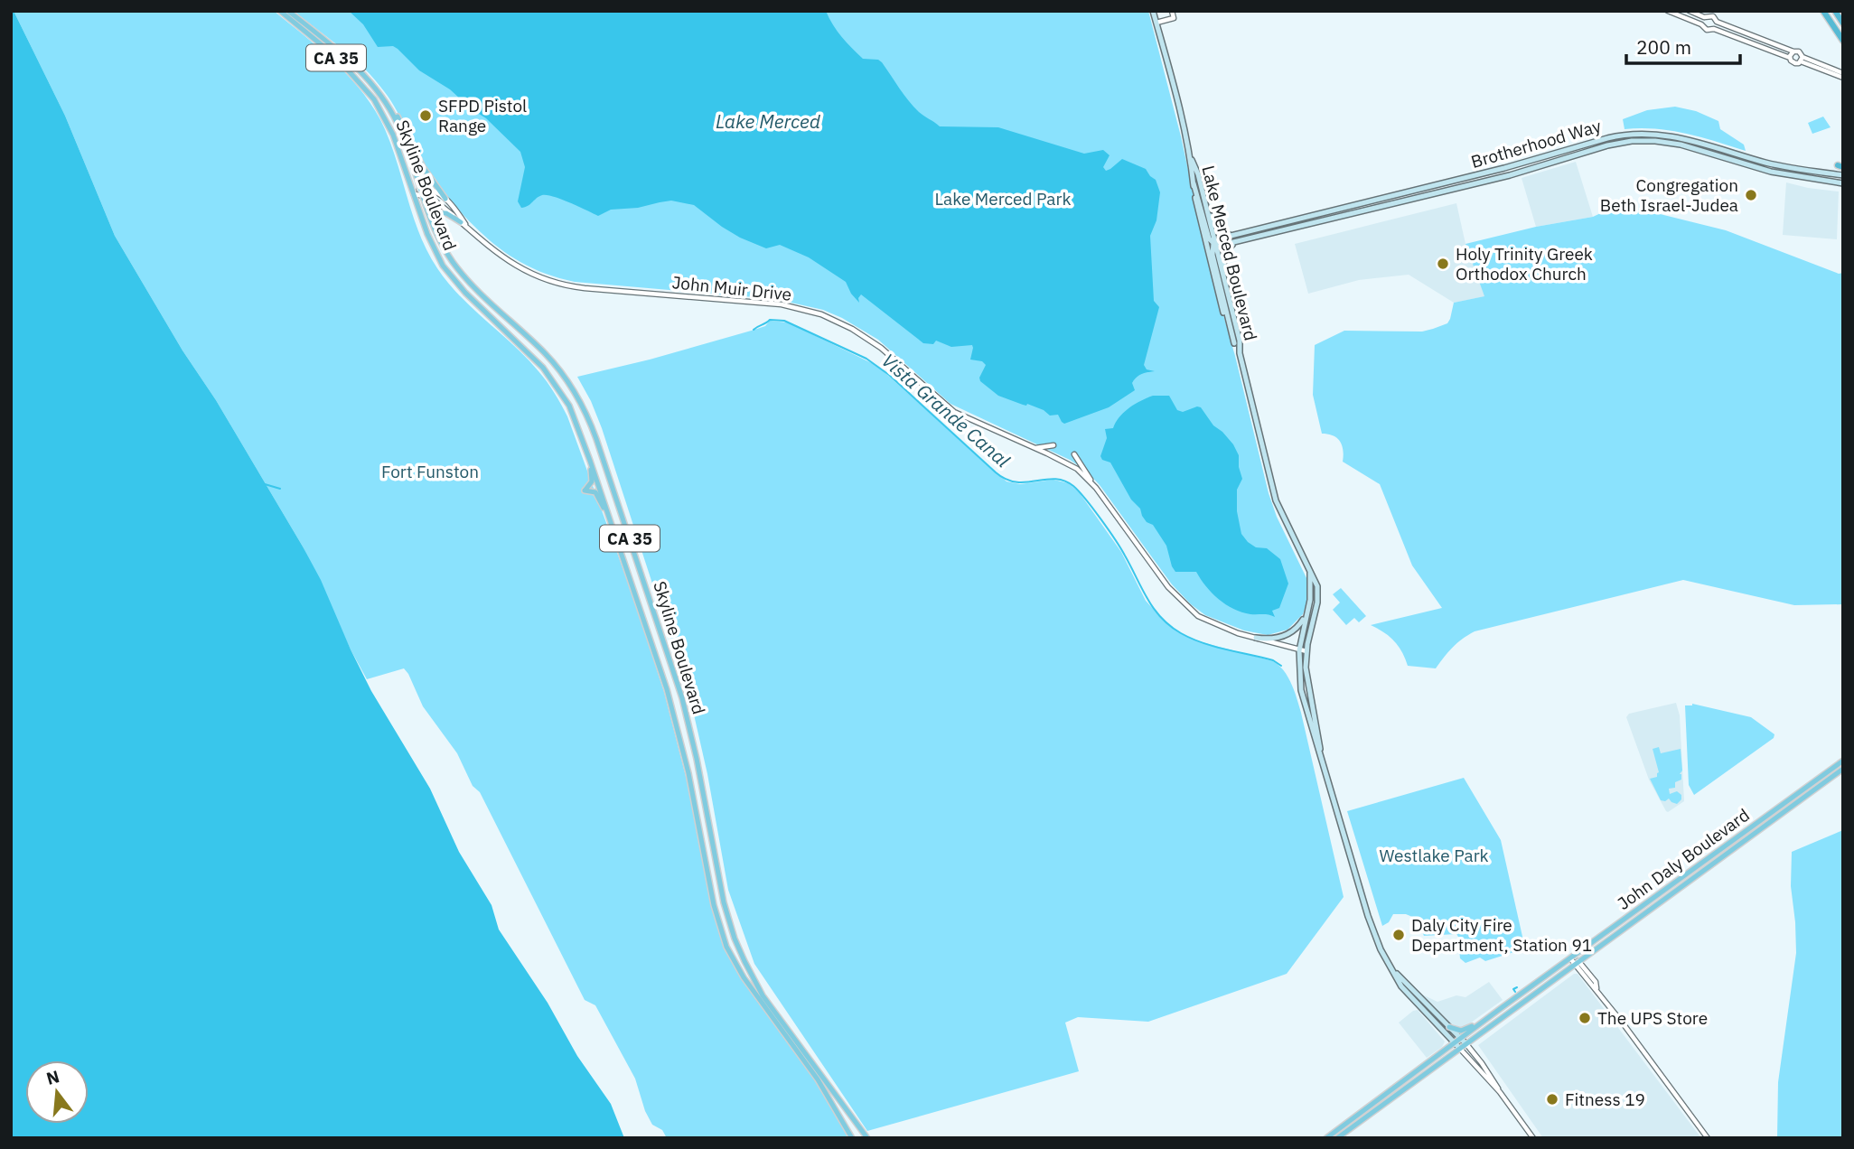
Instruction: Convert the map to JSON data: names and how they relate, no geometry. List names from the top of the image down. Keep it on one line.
{"streets":{"main road":["CA 35","Brotherhood Way","Skyline Boulevard","Lake Merced Boulevard","John Daly Boulevard"],"street":["John Muir Drive"]},"crossings":[["Brotherhood Way","Lake Merced Boulevard"],["Skyline Boulevard","John Muir Drive"],["Lake Merced Boulevard","John Muir Drive"],["Lake Merced Boulevard","John Daly Boulevard"]],"water":["Lake Merced","Vista Grande Canal"],"parks":["Lake Merced Park","Fort Funston","Westlake Park"],"places":["SFPD Pistol Range","Congregation Beth Israel-Judea","Holy Trinity Greek Orthodox Church","Daly City Fire Department, Station 91","The UPS Store","Fitness 19"],"scale_bar":"200 m","north":"top"}
